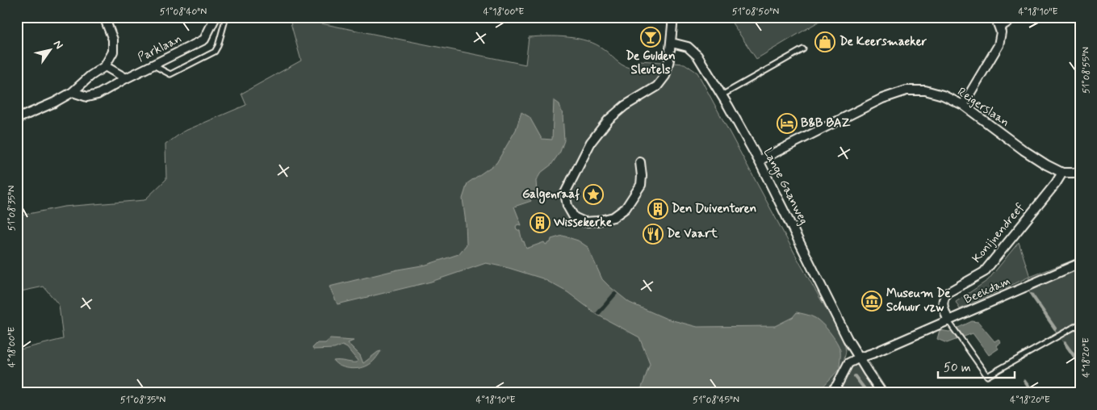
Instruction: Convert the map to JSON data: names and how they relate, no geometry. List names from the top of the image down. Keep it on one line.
{"streets":{"street":["Parklaan","Reigerslaan","Lange Gaanweg","Konijnendreef","Beekdam"]},"crossings":[["Reigerslaan","Lange Gaanweg"],["Reigerslaan","Konijnendreef"],["Lange Gaanweg","Beekdam"],["Konijnendreef","Beekdam"]],"places":{"bar":["De Gulden Sleutels"],"shop":["De Keersmaeker"],"hotel":["B&B BAZ"],"place":["Galgenraaf"],"building":["Den Duiventoren","Wissekerke"],"restaurant":["De Vaart"],"museum":["Museum De Schuur vzw"]},"scale_bar":"50 m","north":"top right","coordinates":["51°08'40\"N","4°18'00\"E","51°08'50\"N","4°18'10\"E","51°08'55\"N","51°08'35\"N","4°18'20\"E","51°08'45\"N"]}
